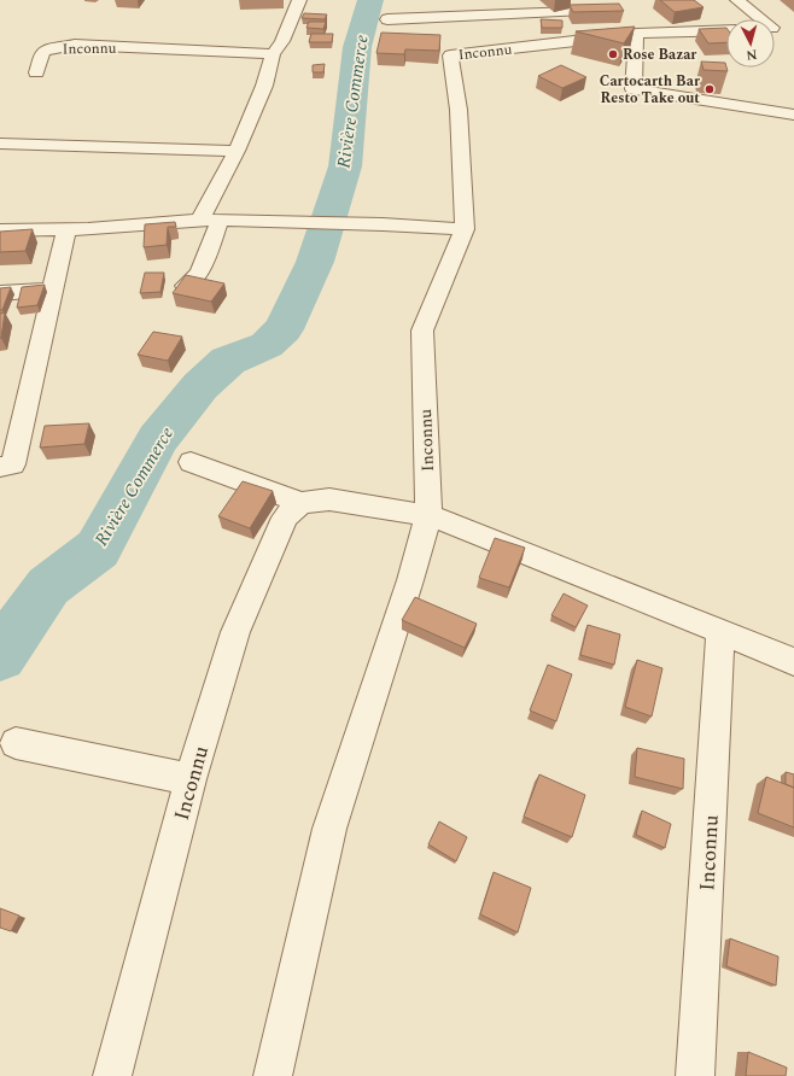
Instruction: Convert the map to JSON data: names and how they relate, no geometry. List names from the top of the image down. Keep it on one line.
{"streets":{"street":["Inconnu"]},"water":["Rivière Commerce"],"places":["Rose Bazar","Cartocarth Bar Resto Take out"],"north":"bottom"}
